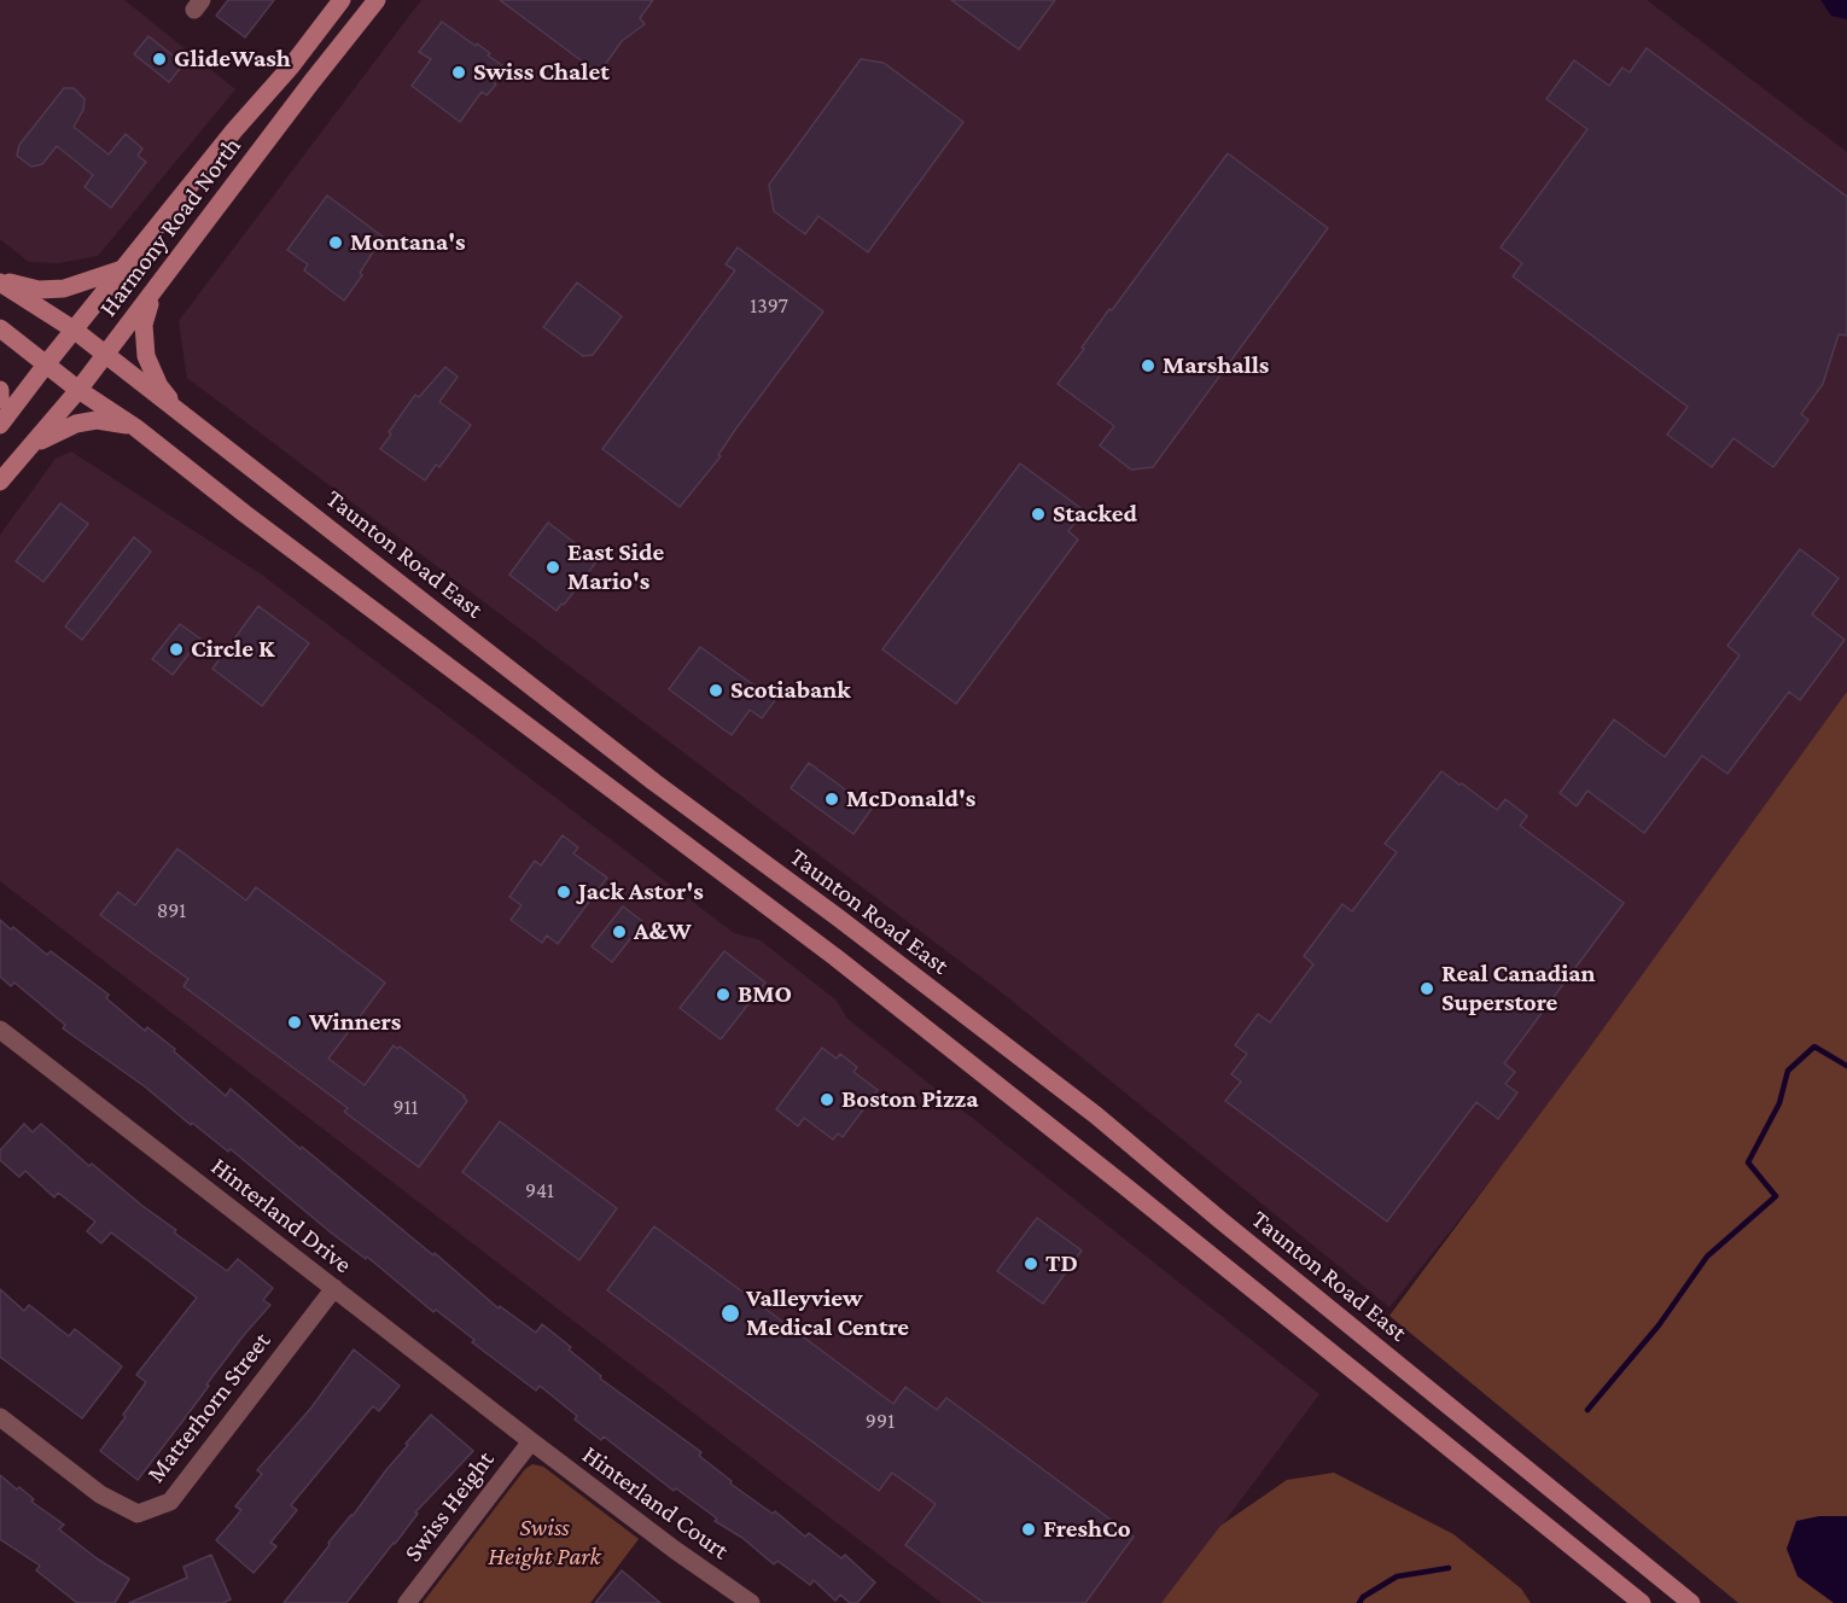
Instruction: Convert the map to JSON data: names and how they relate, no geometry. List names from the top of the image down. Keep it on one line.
{"streets":{"main road":["Harmony Road North","Taunton Road East"],"street":["Hinterland Drive","Matterhorn Street","Hinterland Court","Swiss Height"]},"crossings":[["Harmony Road North","Taunton Road East"],["Hinterland Drive","Matterhorn Street"],["Hinterland Drive","Hinterland Court"],["Hinterland Drive","Swiss Height"],["Hinterland Court","Swiss Height"]],"parks":["Swiss Height Park"],"places":["GlideWash","Swiss Chalet","Montana's","Marshalls","Stacked","East Side Mario's","Circle K","Scotiabank","McDonald's","Jack Astor's","A&W","Real Canadian Superstore","BMO","Winners","Boston Pizza","TD","Valleyview Medical Centre","FreshCo"],"house_numbers":["1397","891","911","941","991"]}
